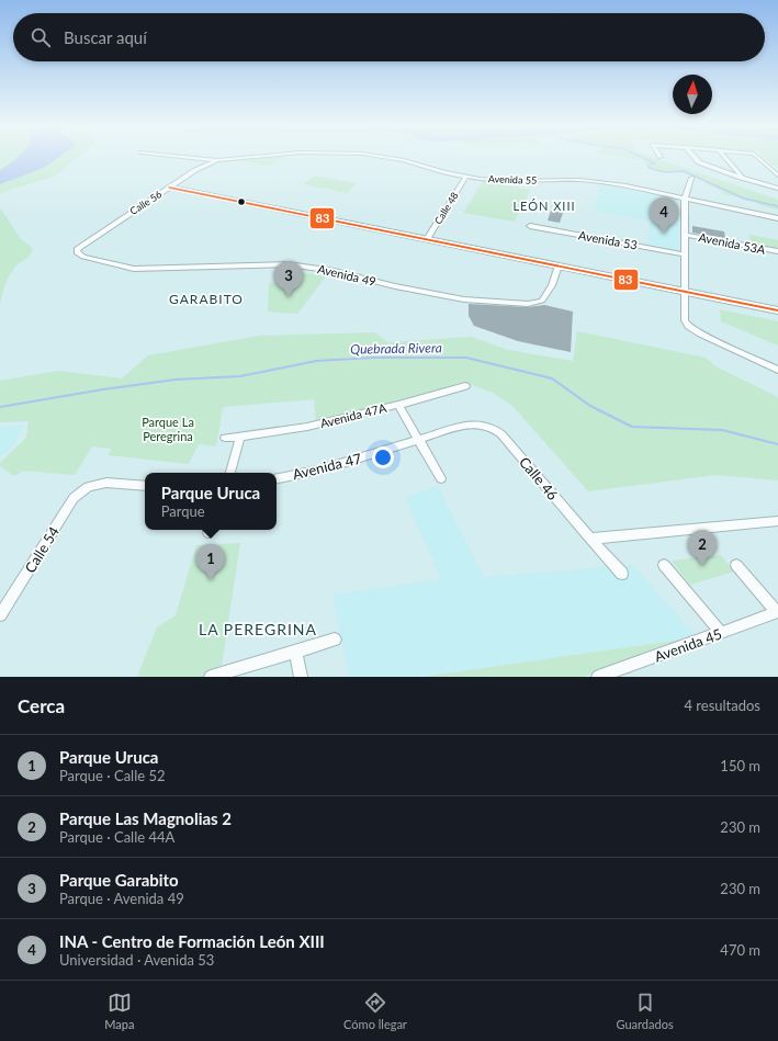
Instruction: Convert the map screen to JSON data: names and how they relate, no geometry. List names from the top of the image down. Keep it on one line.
{"streets":{"street":["Avenida 55","Calle 56","Calle 48","Avenida 53","Avenida 53A","Avenida 49","Avenida 47A","Avenida 47","Calle 46","Calle 54","Avenida 45"]},"crossings":[["Avenida 55","Calle 56"],["Avenida 55","Calle 48"],["Calle 56","Avenida 49"],["Avenida 47","Calle 46"]],"districts":["LEÓN XIII","GARABITO","LA PEREGRINA"],"water":["Quebrada Rivera"],"parks":["Parque La Peregrina"],"lines":["transit line 83"],"north":"top","page":{"search":"Buscar aquí","pins":["4","3","2","1"],"popup":["Parque Uruca","Parque"],"heading":["Cerca","4 resultados"],"list":[{"mark":"1","name":"Parque Uruca","note":"Parque · Calle 52","value":"150 m"},{"mark":"2","name":"Parque Las Magnolias 2","note":"Parque · Calle 44A","value":"230 m"},{"mark":"3","name":"Parque Garabito","note":"Parque · Avenida 49","value":"230 m"},{"mark":"4","name":"INA - Centro de Formación León XIII","note":"Universidad · Avenida 53","value":"470 m"}],"nav":["Mapa","Cómo llegar","Guardados"]}}
